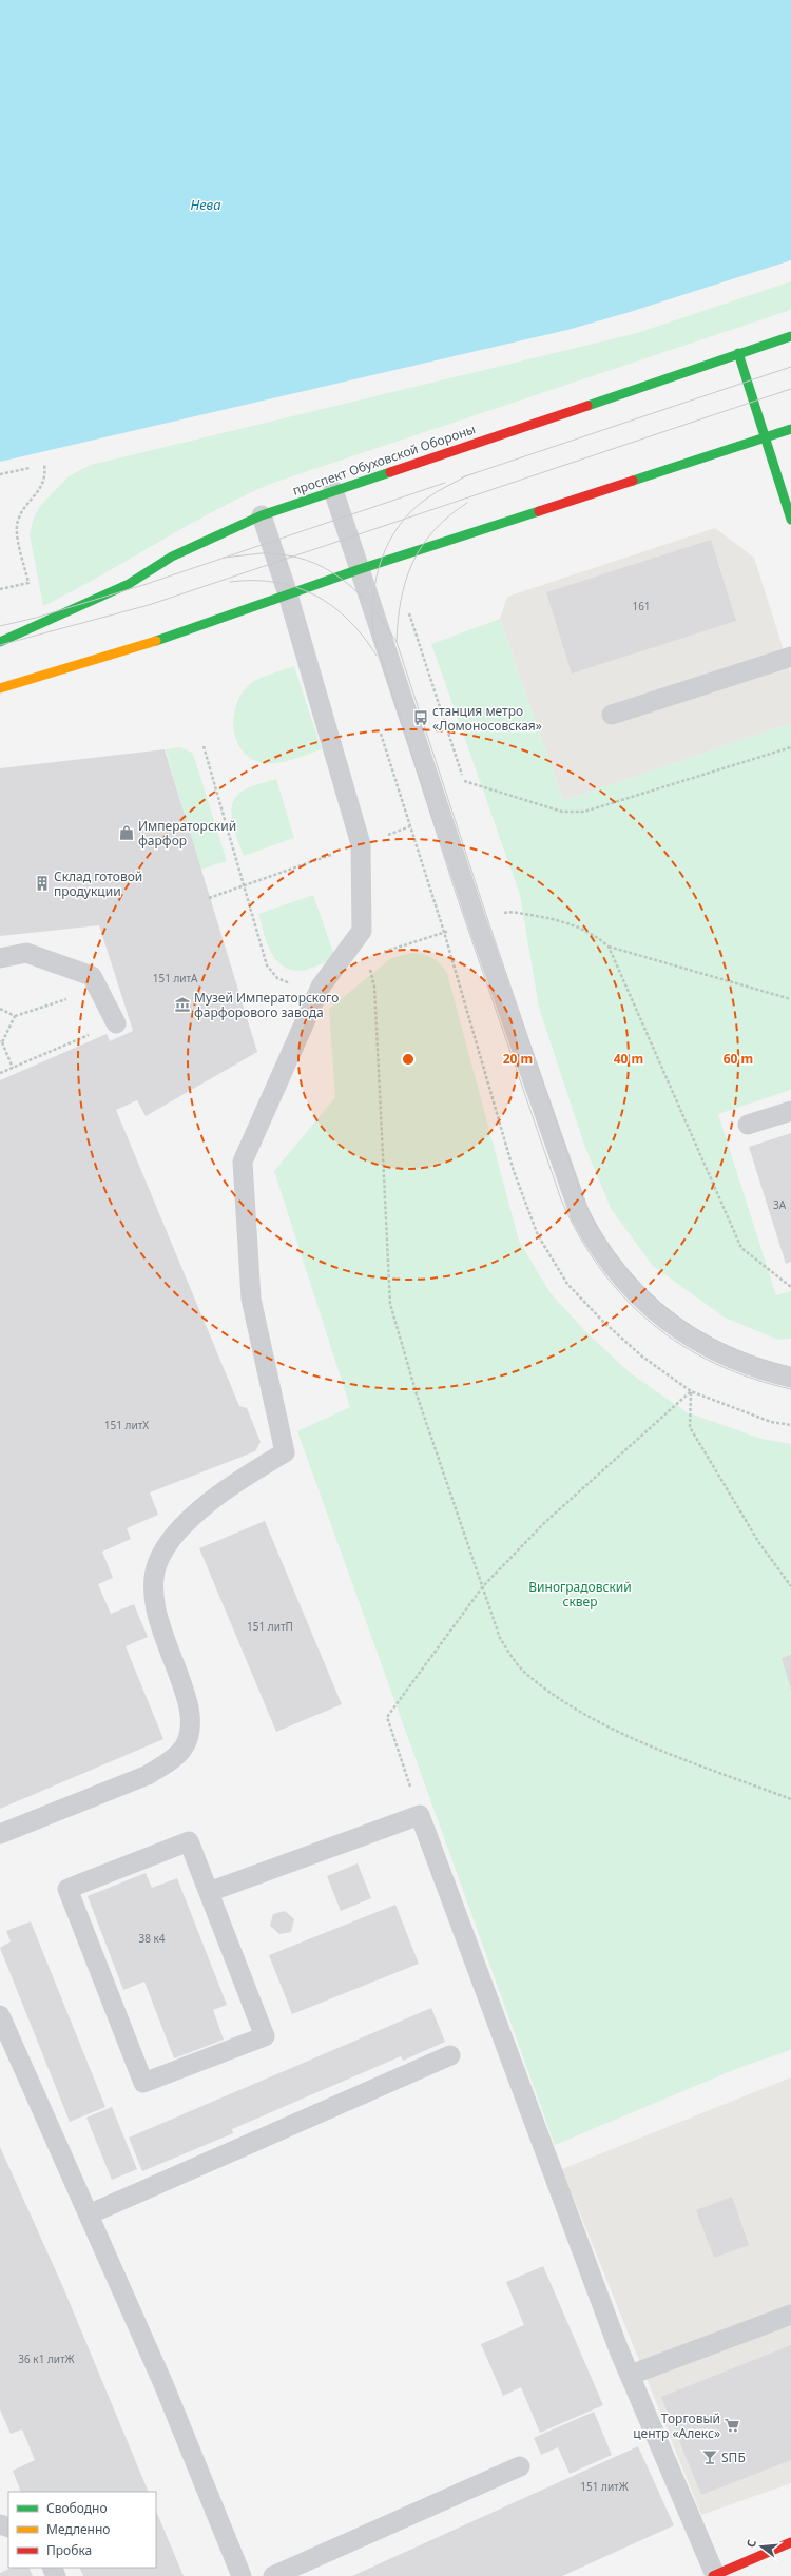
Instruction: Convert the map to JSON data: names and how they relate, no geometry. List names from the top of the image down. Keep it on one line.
{"streets":{"main road":["проспект Обуховской Обороны"]},"water":["Нева"],"parks":["Виноградовский сквер"],"places":{"bus stop":["станция метро «Ломоносовская»"],"shop":["Императорский фарфор"],"building":["Склад готовой продукции"],"museum":["Музей Императорского фарфорового завода"],"supermarket":["Торговый центр «Алекс»"],"bar":["SПБ"]},"house_numbers":["161","151 литА","3А","151 литХ","151 литП","38 к4","36 к1 литЖ","151 литЖ"],"legend":["Свободно","Медленно","Пробка"],"north":"left","rings":["20 m","40 m","60 m"]}
